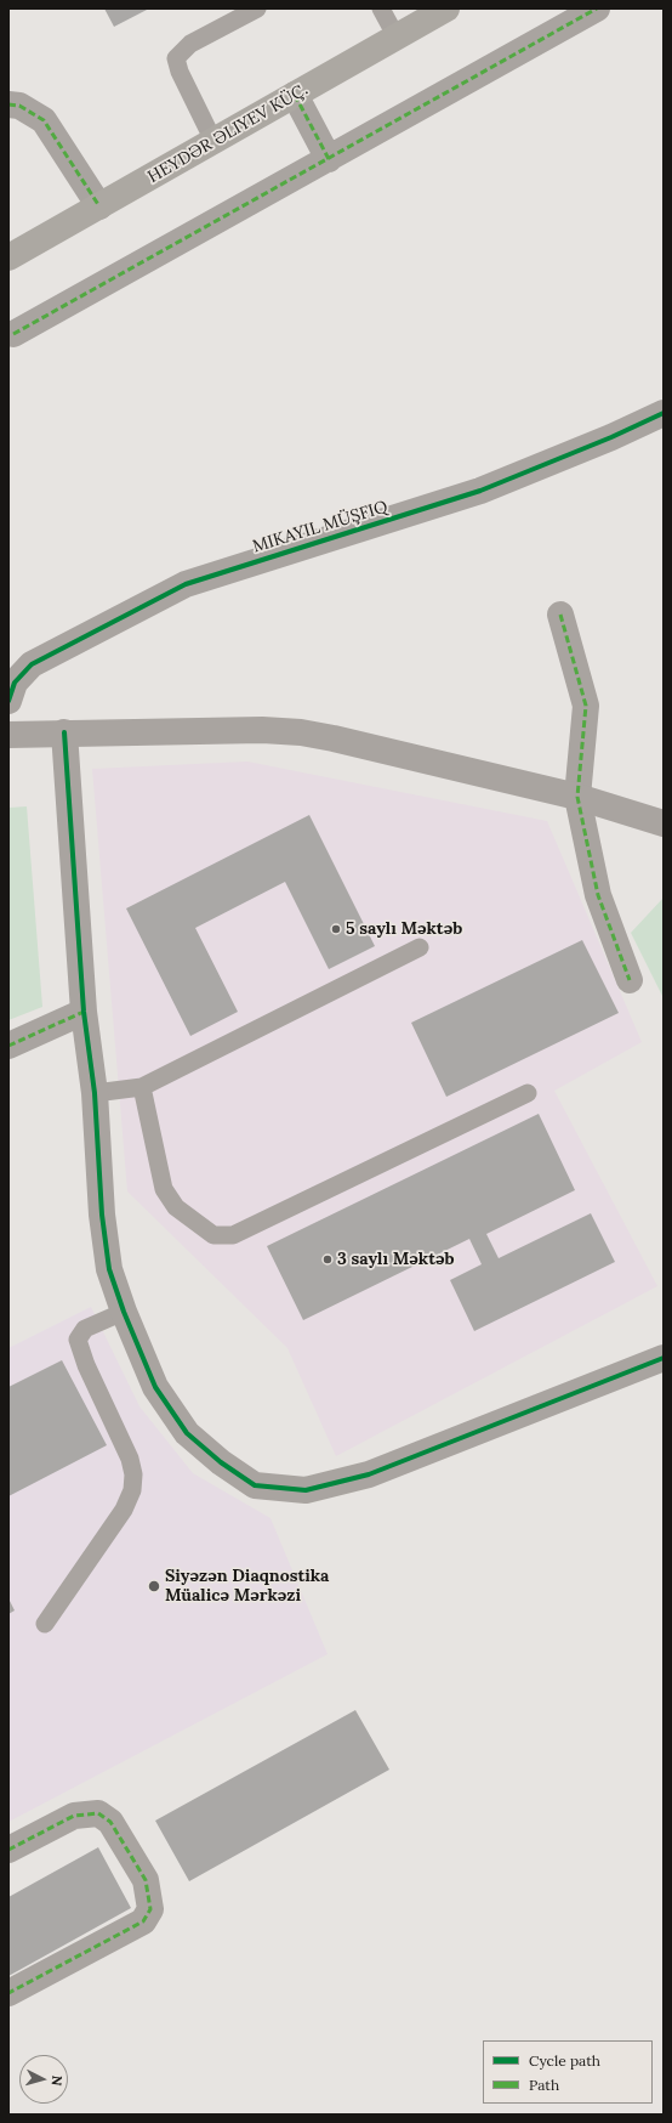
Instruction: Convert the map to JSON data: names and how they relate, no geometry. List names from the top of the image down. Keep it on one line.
{"streets":{"main road":["HEYDƏR ƏLIYEV KÜÇ."],"cycle path":["MIKAYIL MÜŞFIQ"]},"places":["5 saylı Məktəb","3 saylı Məktəb","Siyəzən Diaqnostika Müalicə Mərkəzi"],"legend":["Cycle path","Path"],"north":"right"}
